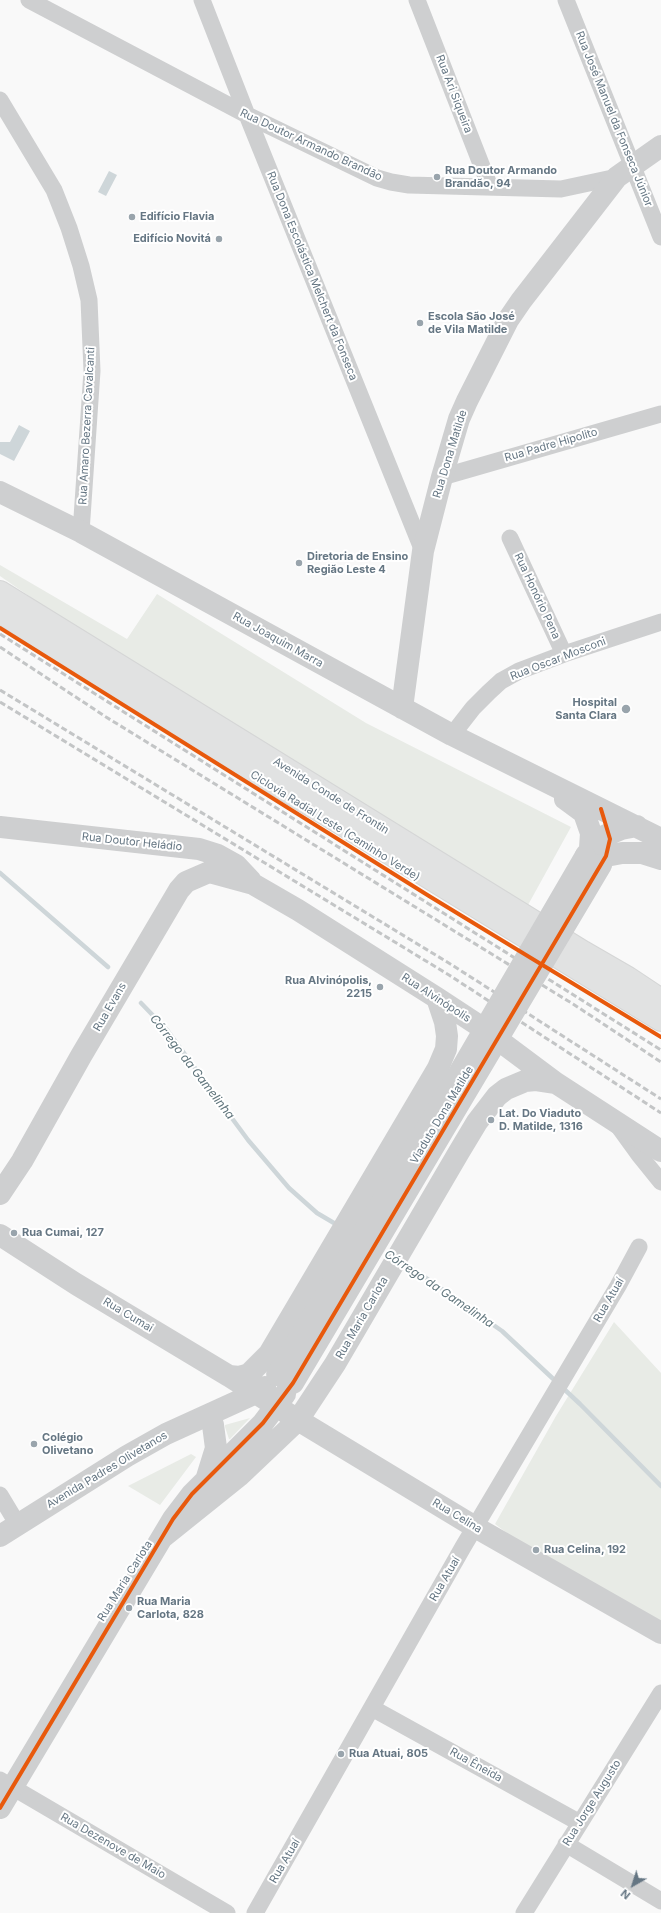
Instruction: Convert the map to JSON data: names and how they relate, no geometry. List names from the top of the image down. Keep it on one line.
{"streets":{"highway":["Avenida Conde de Frontin"],"street":["Rua Ari Siqueira","Rua José Manuel da Fonseca Júnior","Rua Doutor Armando Brandão","Rua Dona Escolástica Melchert da Fonseca","Rua Amaro Bezerra Cavalcanti","Rua Padre Hipolito","Rua Dona Matilde","Rua Honório Pena","Rua Joaquim Marra","Rua Oscar Mosconi","Rua Doutor Heládio","Rua Alvinópolis","Rua Evans","Viaduto Dona Matilde","Rua Atuaí","Rua Cumai","Rua Maria Carlota","Avenida Padres Olivetanos","Rua Celina","Rua Êneida","Rua Jorge Augusto","Rua Dezenove de Maio"],"cycle path":["Ciclovia Radial Leste (Caminho Verde)"]},"crossings":[["Rua Ari Siqueira","Rua Doutor Armando Brandão"],["Rua José Manuel da Fonseca Júnior","Rua Doutor Armando Brandão"],["Rua José Manuel da Fonseca Júnior","Rua Dona Matilde"],["Rua Doutor Armando Brandão","Rua Dona Escolástica Melchert da Fonseca"],["Rua Doutor Armando Brandão","Rua Dona Matilde"],["Rua Dona Escolástica Melchert da Fonseca","Rua Dona Matilde"],["Rua Amaro Bezerra Cavalcanti","Rua Joaquim Marra"],["Rua Padre Hipolito","Rua Dona Matilde"],["Rua Dona Matilde","Rua Joaquim Marra"],["Rua Honório Pena","Rua Oscar Mosconi"],["Rua Joaquim Marra","Rua Oscar Mosconi"],["Rua Joaquim Marra","Viaduto Dona Matilde"],["Rua Doutor Heládio","Rua Alvinópolis"],["Rua Doutor Heládio","Rua Evans"],["Rua Alvinópolis","Rua Evans"],["Rua Alvinópolis","Rua Maria Carlota"],["Viaduto Dona Matilde","Rua Maria Carlota"],["Viaduto Dona Matilde","Avenida Padres Olivetanos"],["Rua Atuaí","Rua Celina"],["Rua Atuaí","Rua Êneida"],["Rua Cumai","Avenida Padres Olivetanos"],["Rua Cumai","Rua Celina"],["Rua Maria Carlota","Avenida Padres Olivetanos"],["Rua Maria Carlota","Rua Celina"],["Rua Maria Carlota","Rua Dezenove de Maio"],["Avenida Padres Olivetanos","Rua Celina"],["Rua Êneida","Rua Jorge Augusto"]],"water":["Córrego da Gamelinha"],"places":["Rua Doutor Armando Brandão, 94","Edifício Flavia","Edifício Novitá","Escola São José de Vila Matilde","Diretoria de Ensino Região Leste 4","Hospital Santa Clara","Rua Alvinópolis, 2215","Lat. Do Viaduto D. Matilde, 1316","Rua Cumai, 127","Colégio Olivetano","Rua Celina, 192","Rua Maria Carlota, 828","Rua Atuai, 805"],"north":"bottom left"}
